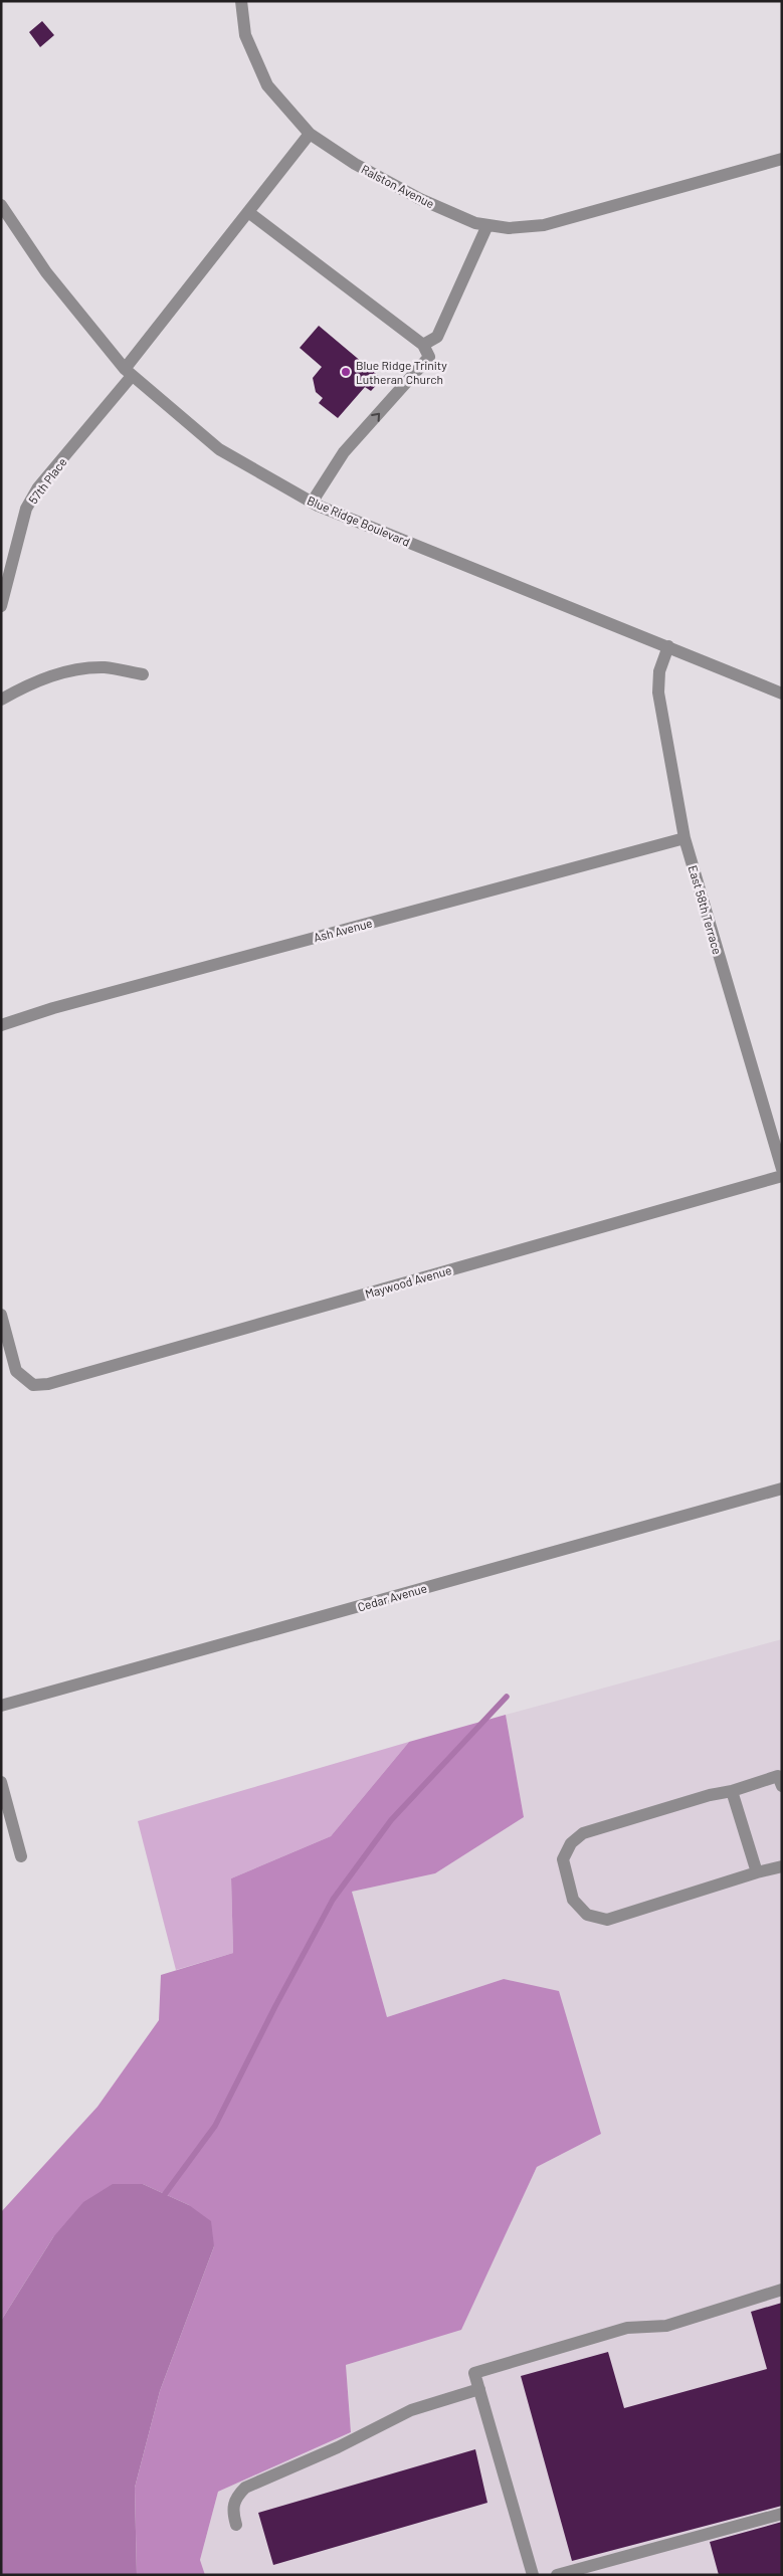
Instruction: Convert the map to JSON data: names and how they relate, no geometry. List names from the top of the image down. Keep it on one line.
{"streets":{"street":["Ralston Avenue","57th Place","Blue Ridge Boulevard","East 58th Terrace","Ash Avenue","Maywood Avenue","Cedar Avenue"]},"crossings":[["57th Place","Blue Ridge Boulevard"],["Blue Ridge Boulevard","East 58th Terrace"],["East 58th Terrace","Ash Avenue"]],"places":["Blue Ridge Trinity Lutheran Church"]}
